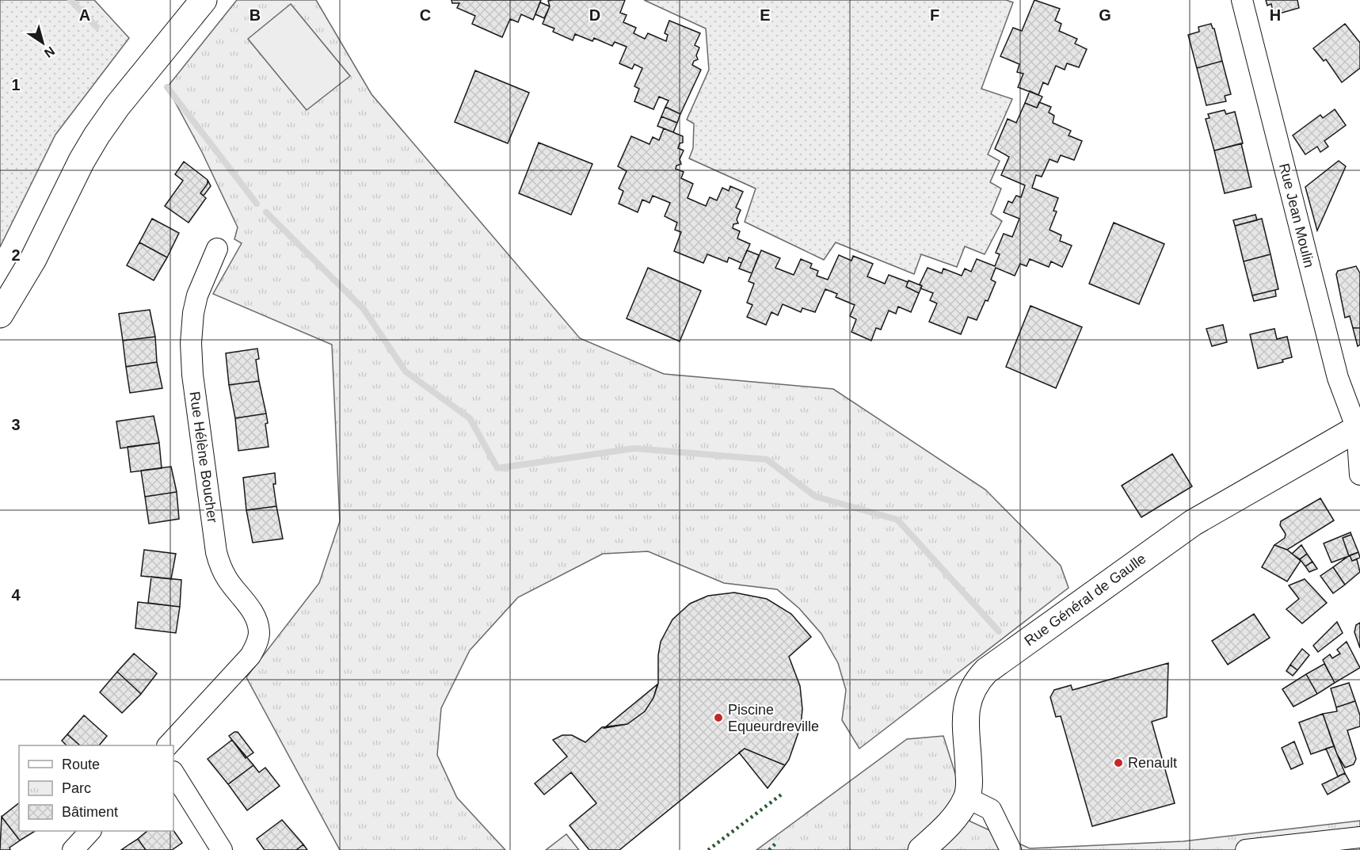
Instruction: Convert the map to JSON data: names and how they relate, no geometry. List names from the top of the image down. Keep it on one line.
{"streets":{"main road":["Rue Général de Gaulle"],"street":["Rue Jean Moulin","Rue Hélène Boucher"]},"crossings":[["Rue Jean Moulin","Rue Général de Gaulle"]],"places":["Piscine Equeurdreville","Renault"],"legend":["Route","Parc","Bâtiment"],"north":"bottom right","grid":{"columns":["A","B","C","D","E","F","G","H"],"rows":["1","2","3","4"]}}
